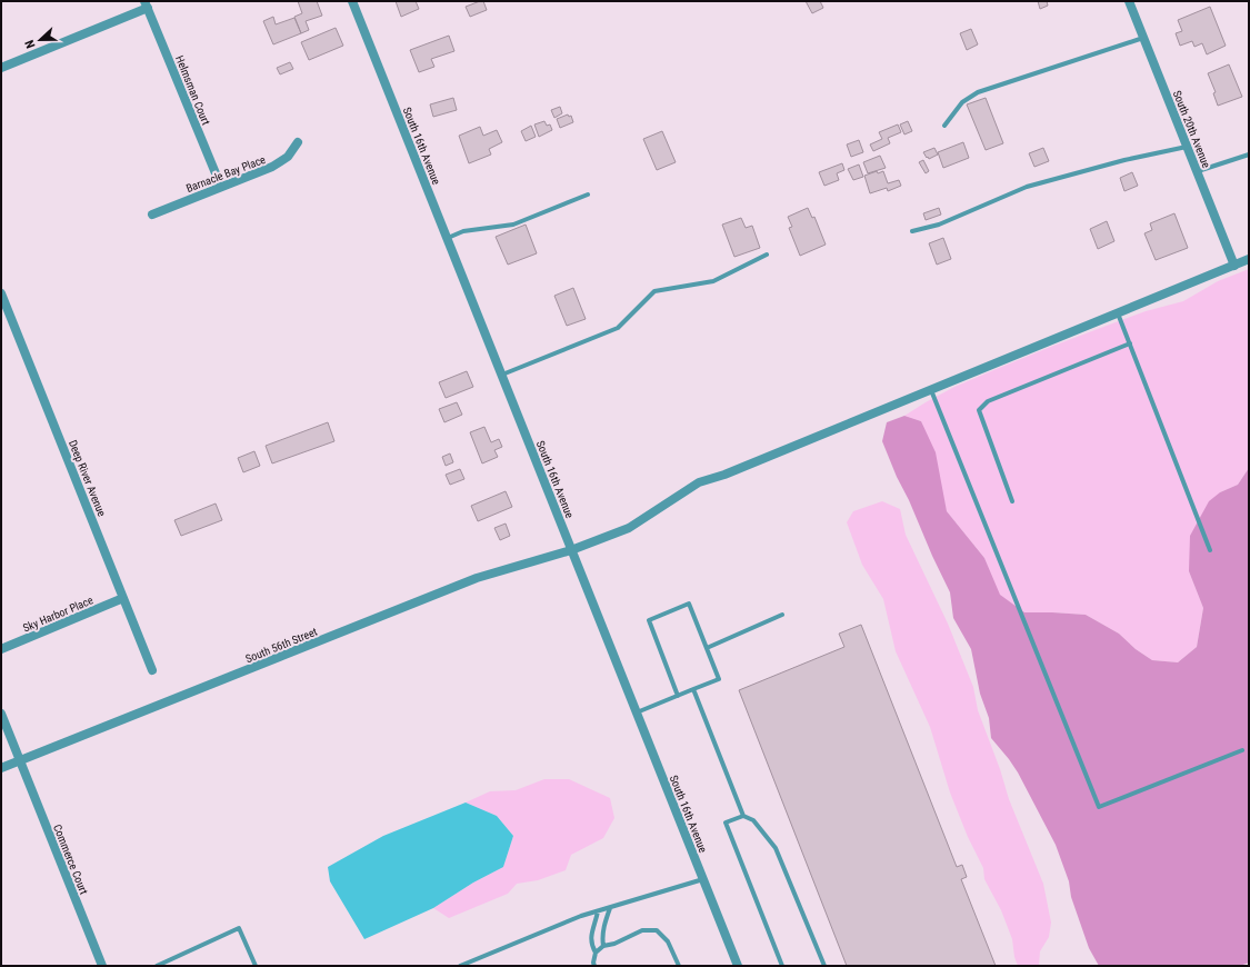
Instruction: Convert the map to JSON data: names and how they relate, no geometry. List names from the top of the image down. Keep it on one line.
{"streets":{"street":["Helmsman Court","South 20th Avenue","South 16th Avenue","Barnacle Bay Place","Deep River Avenue","Sky Harbor Place","South 56th Street","Commerce Court"]},"crossings":[["Helmsman Court","Barnacle Bay Place"],["South 20th Avenue","South 56th Street"],["South 16th Avenue","South 56th Street"],["Deep River Avenue","Sky Harbor Place"],["South 56th Street","Commerce Court"]],"north":"left"}
